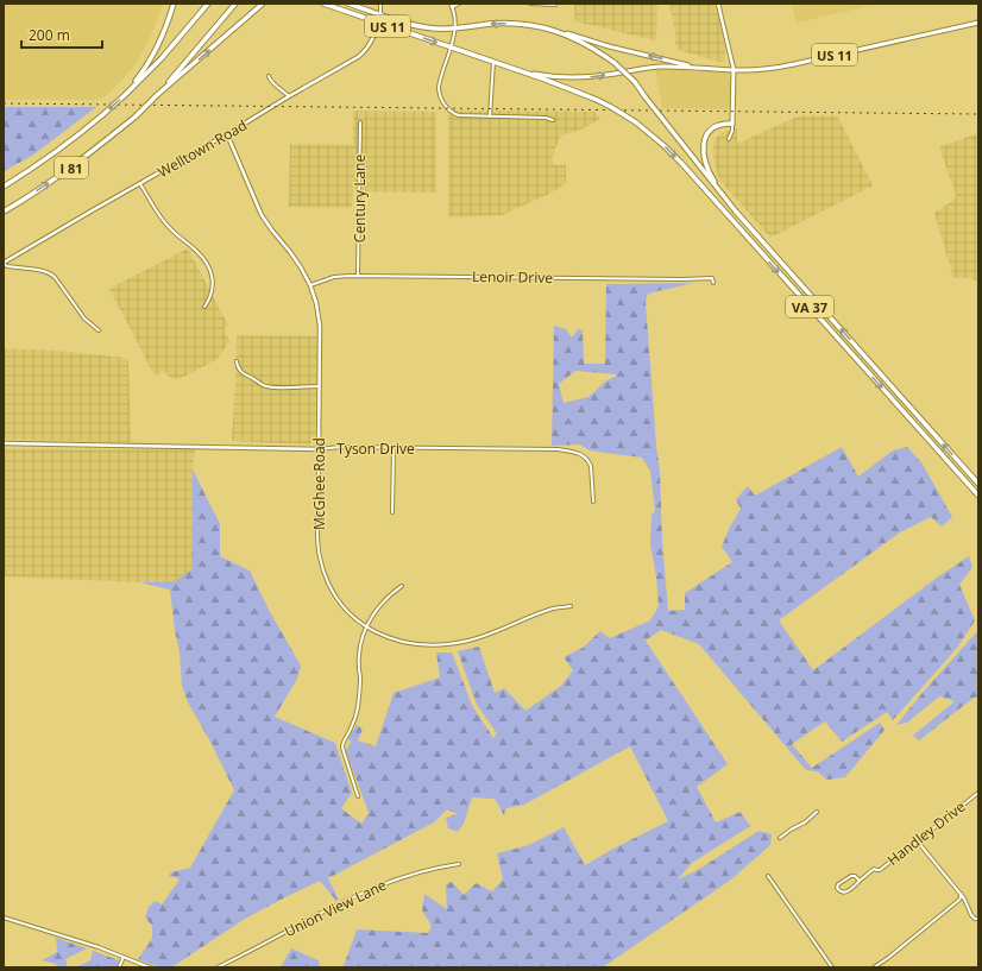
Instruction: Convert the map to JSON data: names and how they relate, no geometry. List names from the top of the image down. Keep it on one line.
{"streets":{"highway":["US 11","I 81","VA 37"],"street":["Welltown Road","Century Lane","Lenoir Drive","Tyson Drive","McGhee Road","Handley Drive","Union View Lane"]},"crossings":[["US 11","Welltown Road"],["US 11","VA 37"],["Welltown Road","McGhee Road"],["Century Lane","Lenoir Drive"],["Lenoir Drive","McGhee Road"],["Tyson Drive","McGhee Road"]],"scale_bar":"200 m"}
